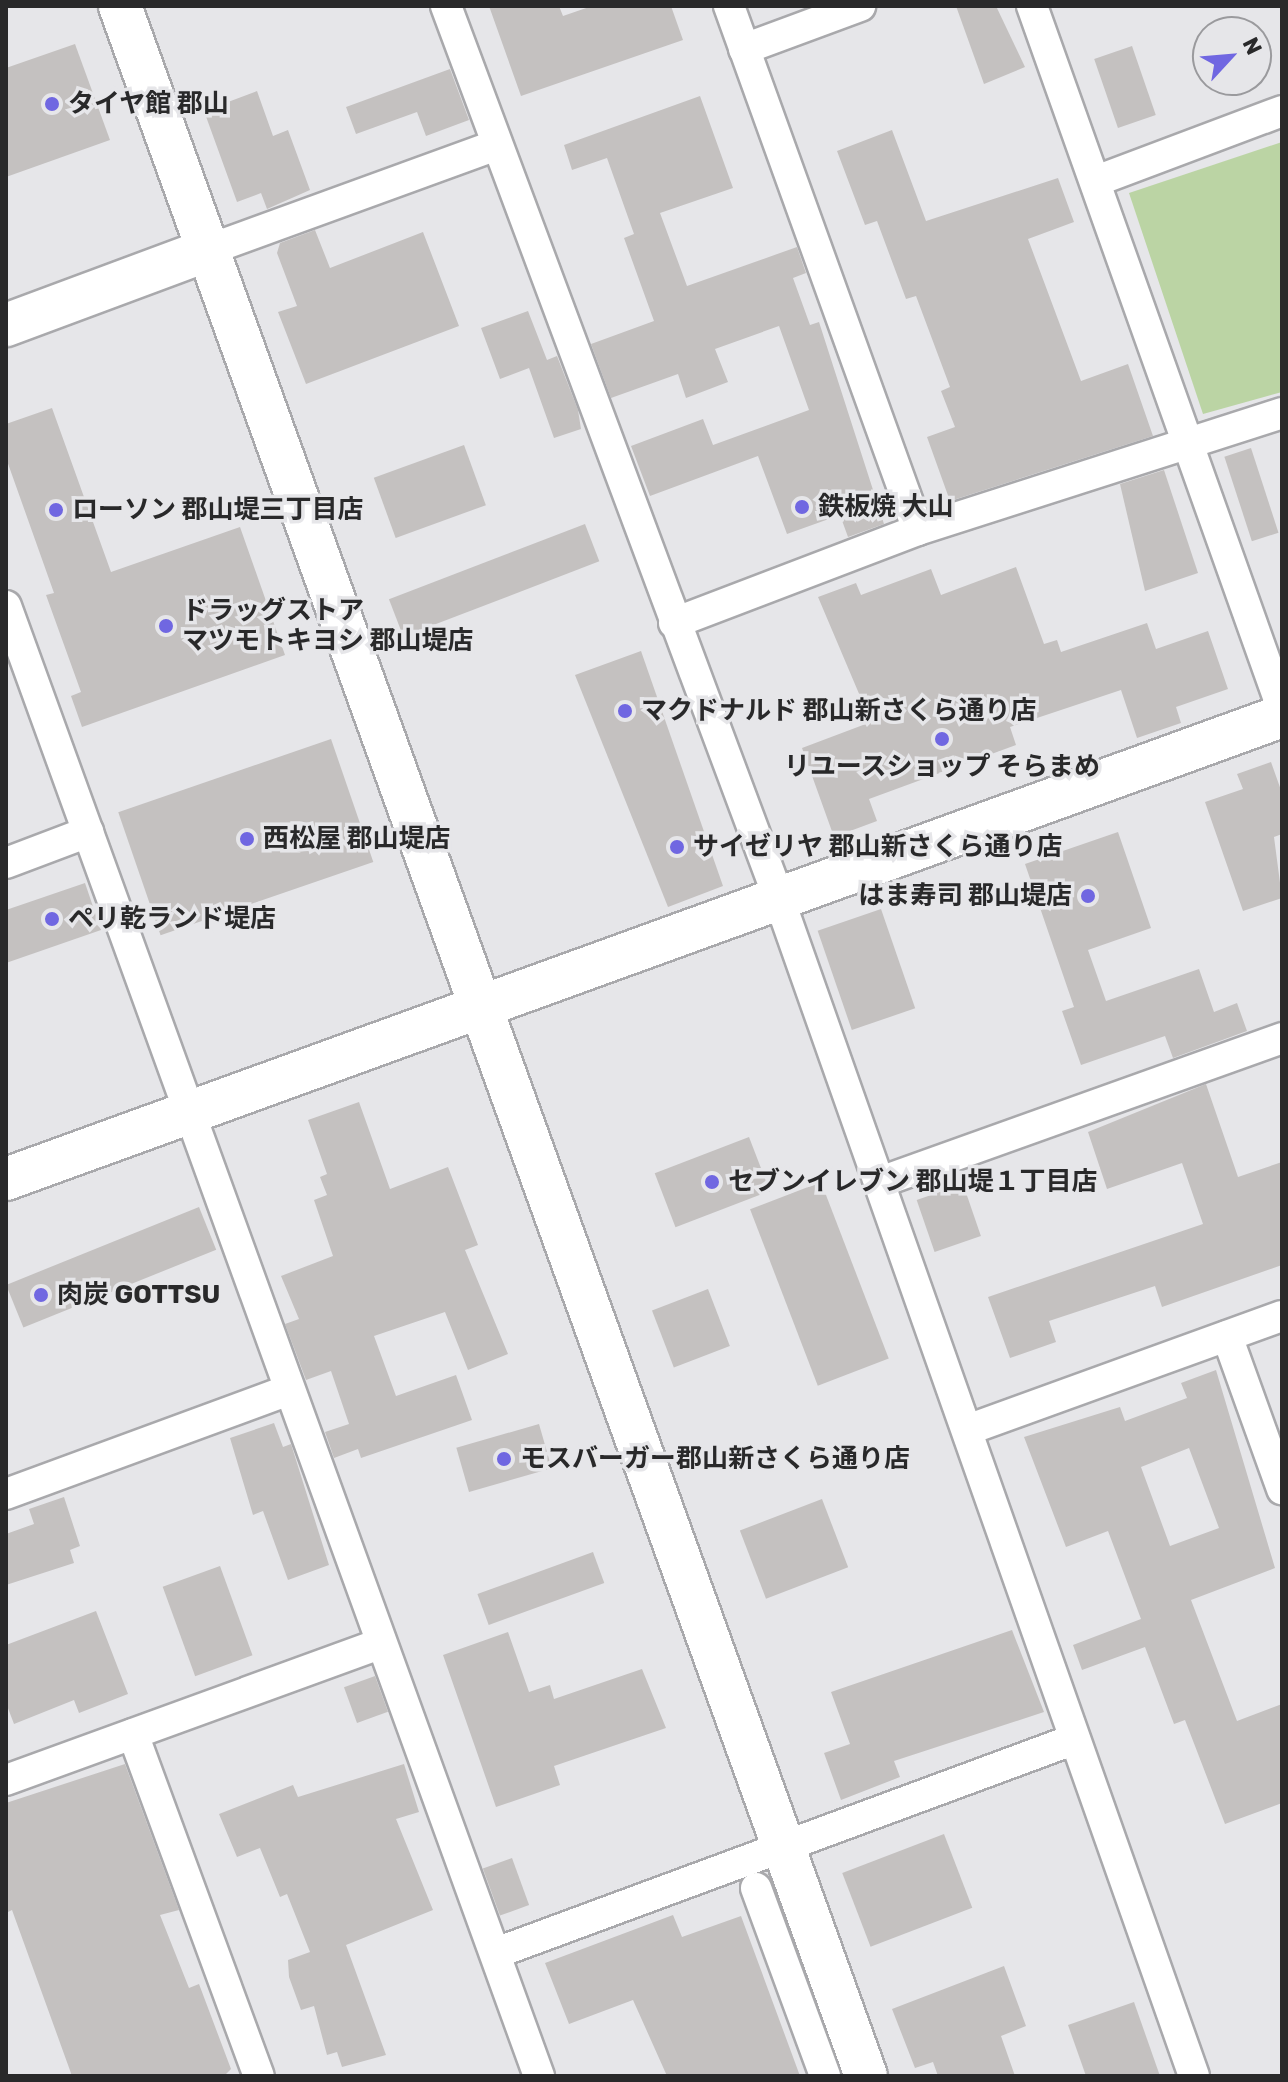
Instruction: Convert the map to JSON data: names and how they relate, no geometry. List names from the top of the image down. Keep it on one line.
{"places":["タイヤ館 郡山","鉄板焼 大山","ローソン 郡山堤三丁目店","ドラッグストア マツモトキヨシ 郡山堤店","マクドナルド 郡山新さくら通り店","リユースショップ そらまめ","西松屋 郡山堤店","サイゼリヤ 郡山新さくら通り店","はま寿司 郡山堤店","ペリ乾ランド堤店","セブンイレブン 郡山堤１丁目店","肉炭 GOTTSU","モスバーガー郡山新さくら通り店"],"north":"top right"}
